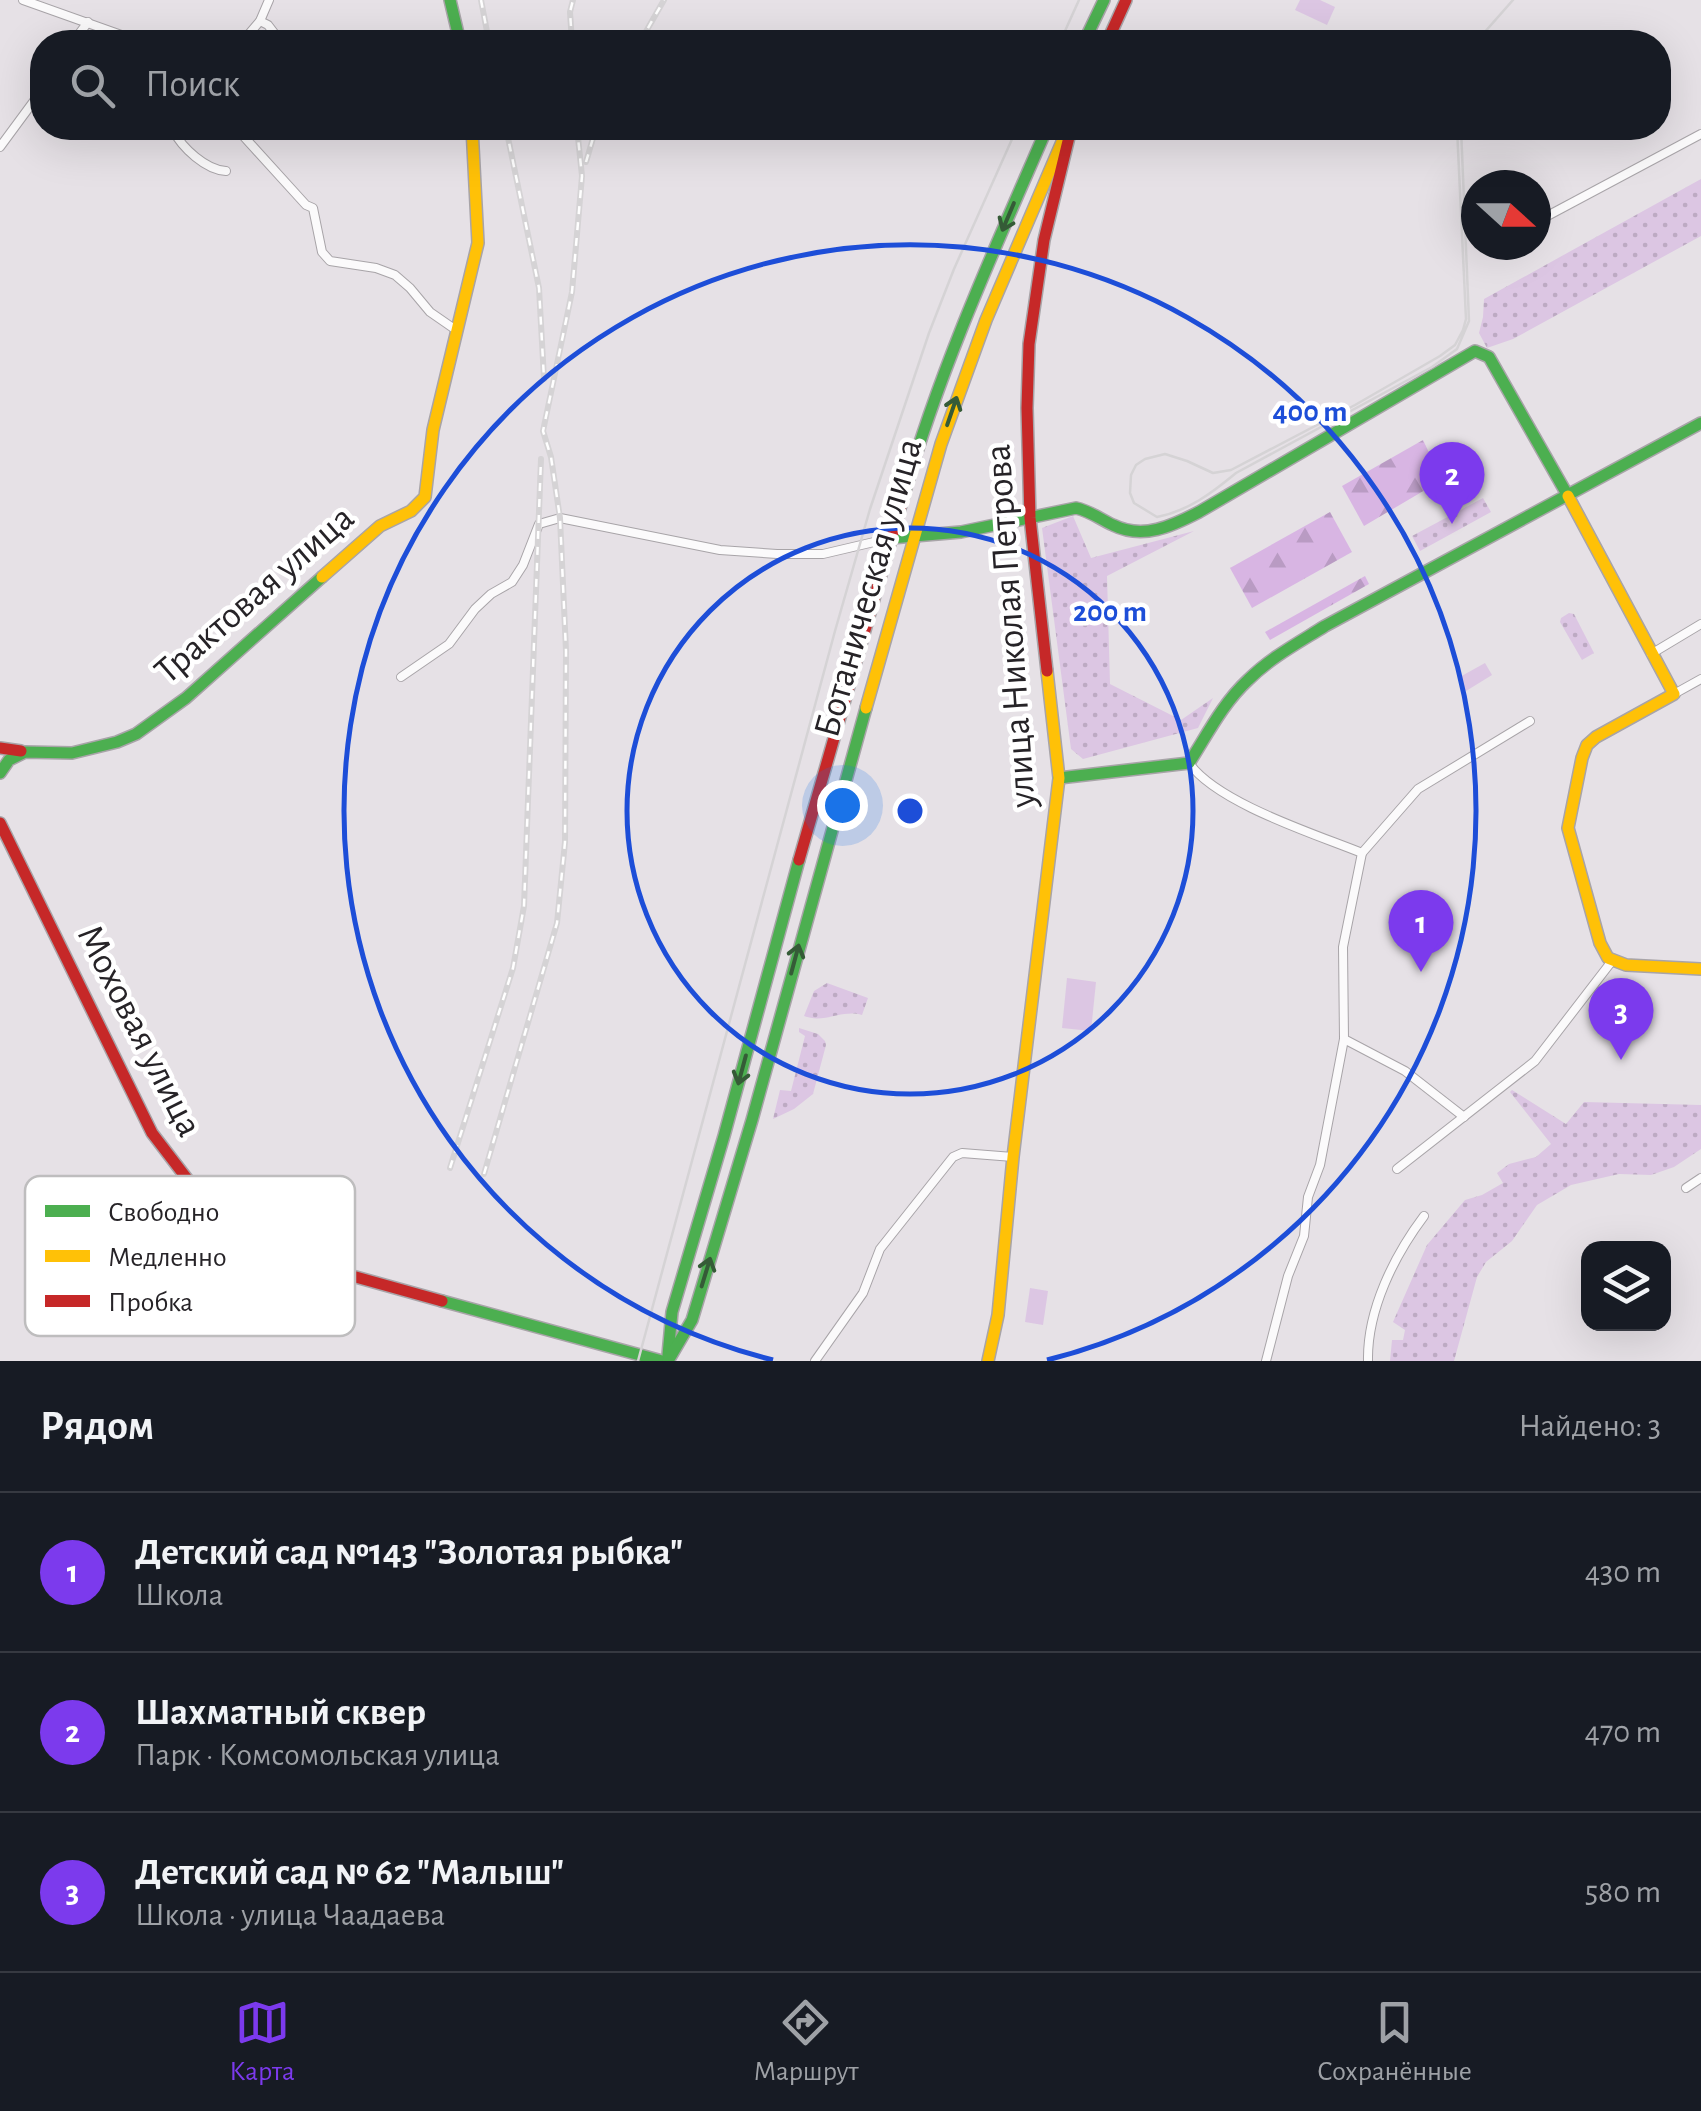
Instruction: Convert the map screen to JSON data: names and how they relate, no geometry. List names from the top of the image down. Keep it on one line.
{"streets":{"main road":["Ботаническая улица","Трактовая улица","улица Николая Петрова","Моховая улица"]},"crossings":[["Ботаническая улица","Моховая улица"]],"legend":["Свободно","Медленно","Пробка"],"north":"right","page":{"search":"Поиск","pins":["2","1","3"],"heading":["Рядом","Найдено: 3"],"list":[{"mark":"1","name":"Детский сад №143 \"Золотая рыбка\"","note":"Школа","value":"430 m"},{"mark":"2","name":"Шахматный сквер","note":"Парк · Комсомольская улица","value":"470 m"},{"mark":"3","name":"Детский сад № 62 \"Малыш\"","note":"Школа · улица Чаадаева","value":"580 m"}],"nav":["Карта","Маршрут","Сохранённые"]},"rings":["400 m","200 m"]}
